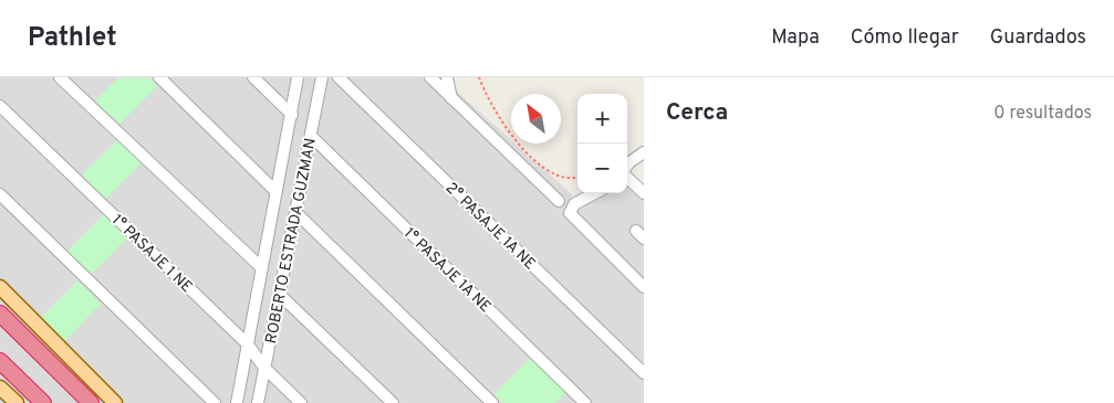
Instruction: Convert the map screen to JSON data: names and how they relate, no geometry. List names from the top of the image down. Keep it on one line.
{"streets":{"street":["2° PASAJE 1A NE","ROBERTO ESTRADA GUZMAN","1° PASAJE 1 NE","1° PASAJE 1A NE"]},"crossings":[["ROBERTO ESTRADA GUZMAN","1° PASAJE 1 NE"],["ROBERTO ESTRADA GUZMAN","1° PASAJE 1A NE"]],"north":"top left","page":{"header":"Pathlet","nav":["Mapa","Cómo llegar","Guardados"],"heading":["Cerca","0 resultados"],"map_buttons":["+","−"]}}
